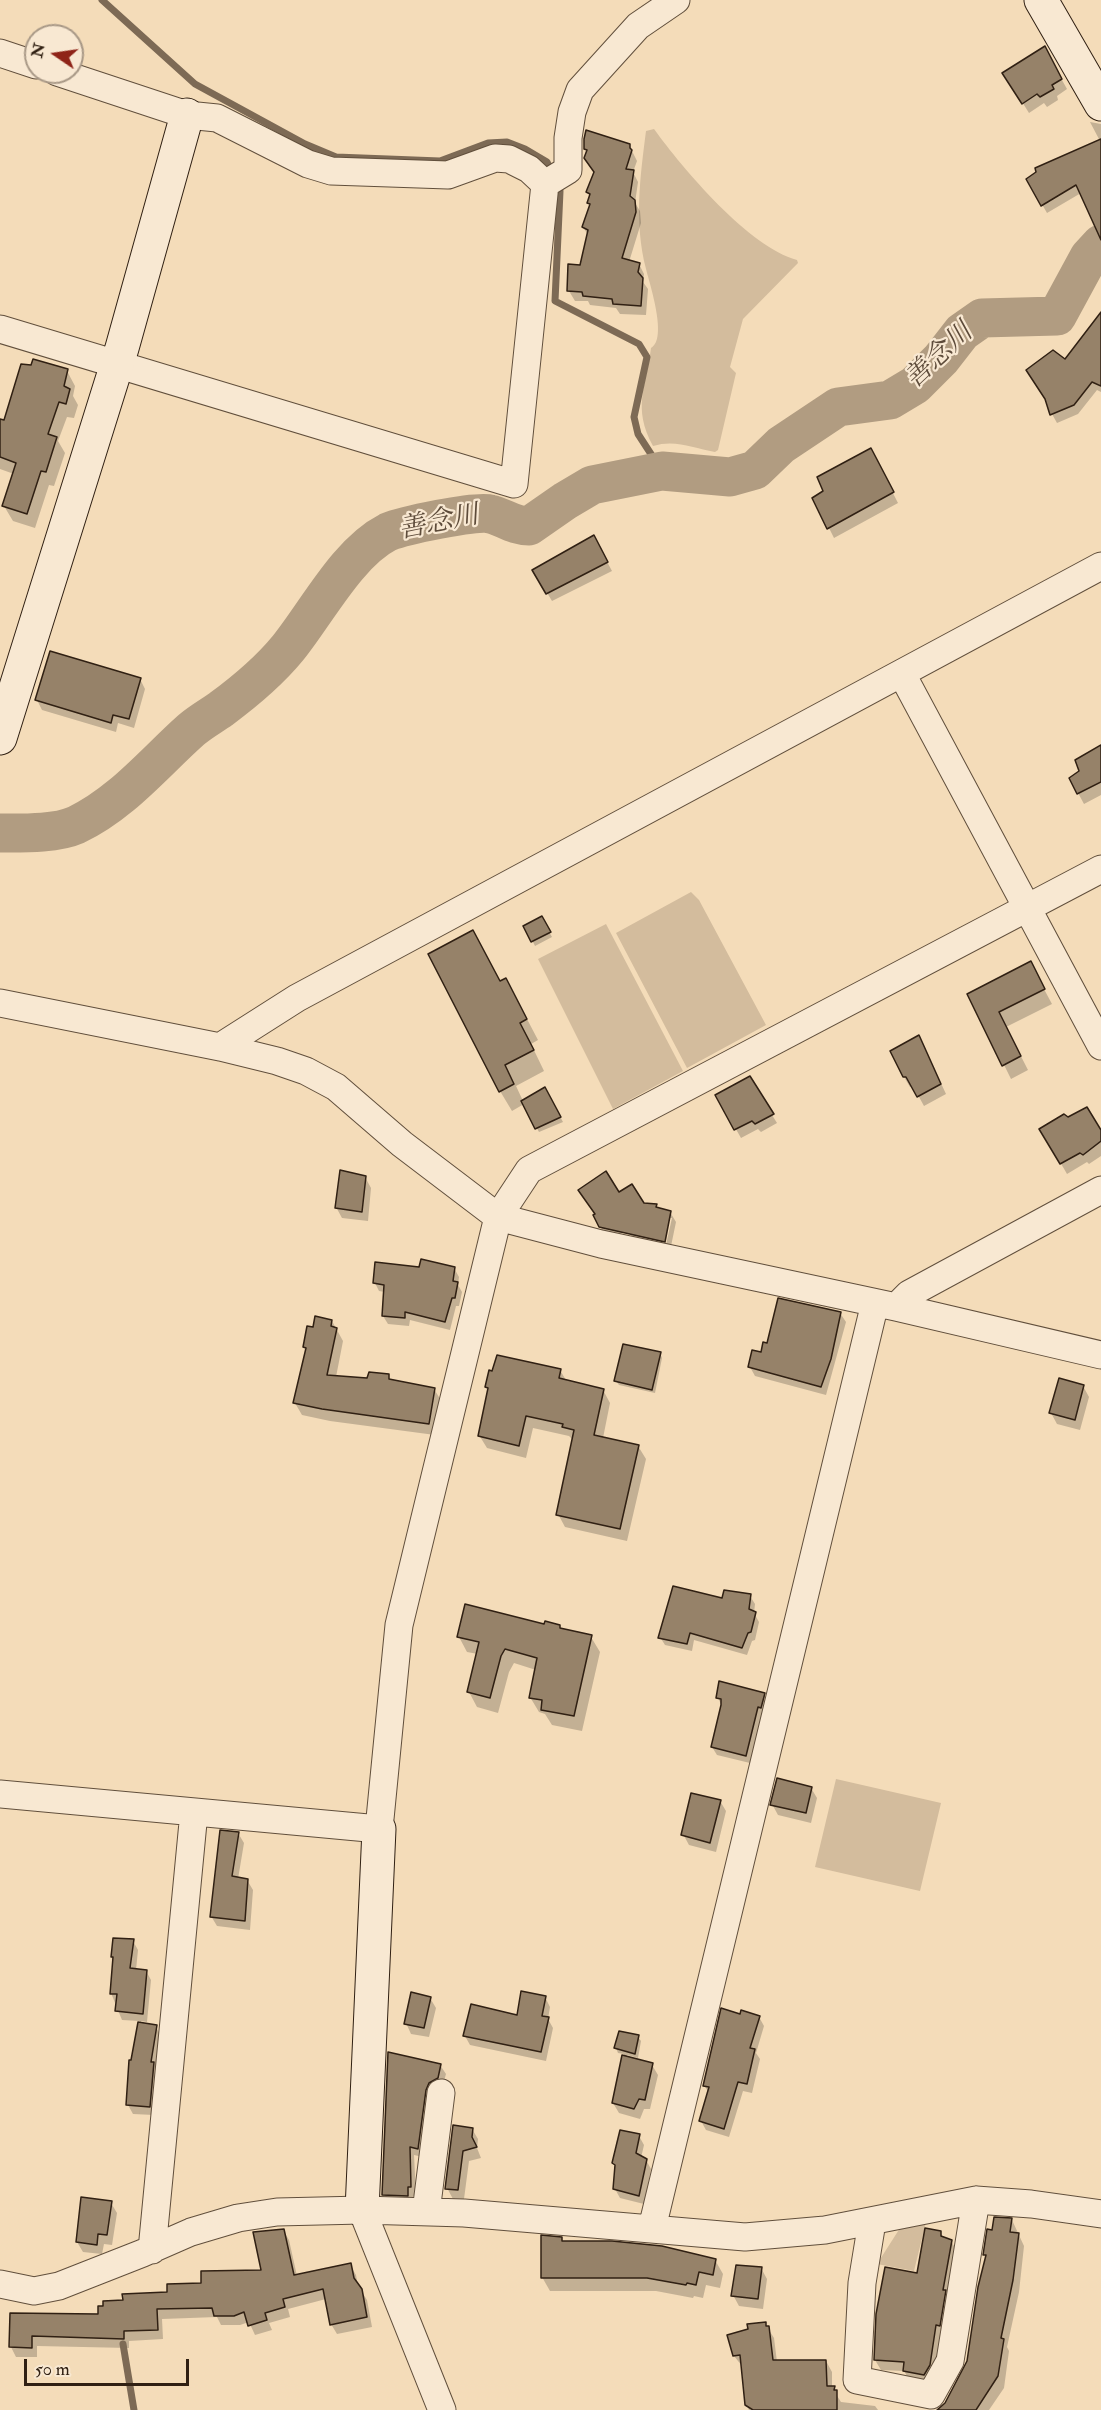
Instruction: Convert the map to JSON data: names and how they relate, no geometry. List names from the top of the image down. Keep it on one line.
{"water":["善念川"],"scale_bar":"50 m","north":"left"}
